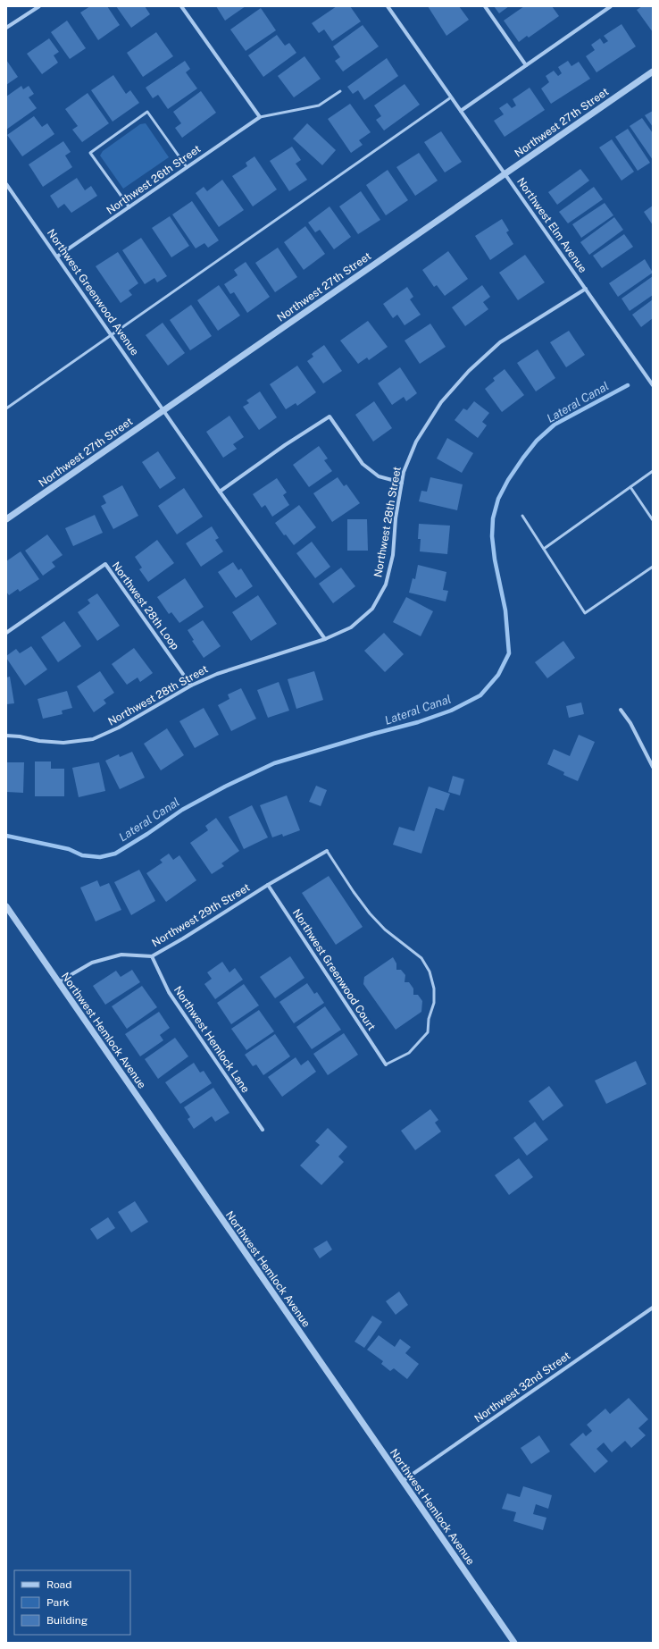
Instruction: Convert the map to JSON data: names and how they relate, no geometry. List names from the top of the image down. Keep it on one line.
{"streets":{"street":["Northwest 27th Street","Northwest 26th Street","Northwest Elm Avenue","Northwest Greenwood Avenue","Northwest 28th Street","Northwest 28th Loop","Northwest 29th Street","Northwest Greenwood Court","Northwest Hemlock Avenue","Northwest Hemlock Lane","Northwest 32nd Street"]},"crossings":[["Northwest 27th Street","Northwest Elm Avenue"],["Northwest 27th Street","Northwest Greenwood Avenue"],["Northwest 26th Street","Northwest Greenwood Avenue"],["Northwest Elm Avenue","Northwest 28th Street"],["Northwest Greenwood Avenue","Northwest 28th Street"],["Northwest 28th Street","Northwest 28th Loop"],["Northwest 29th Street","Northwest Greenwood Court"],["Northwest 29th Street","Northwest Hemlock Avenue"],["Northwest 29th Street","Northwest Hemlock Lane"],["Northwest Hemlock Avenue","Northwest 32nd Street"]],"water":["Lateral Canal"],"legend":["Road","Park","Building"]}
